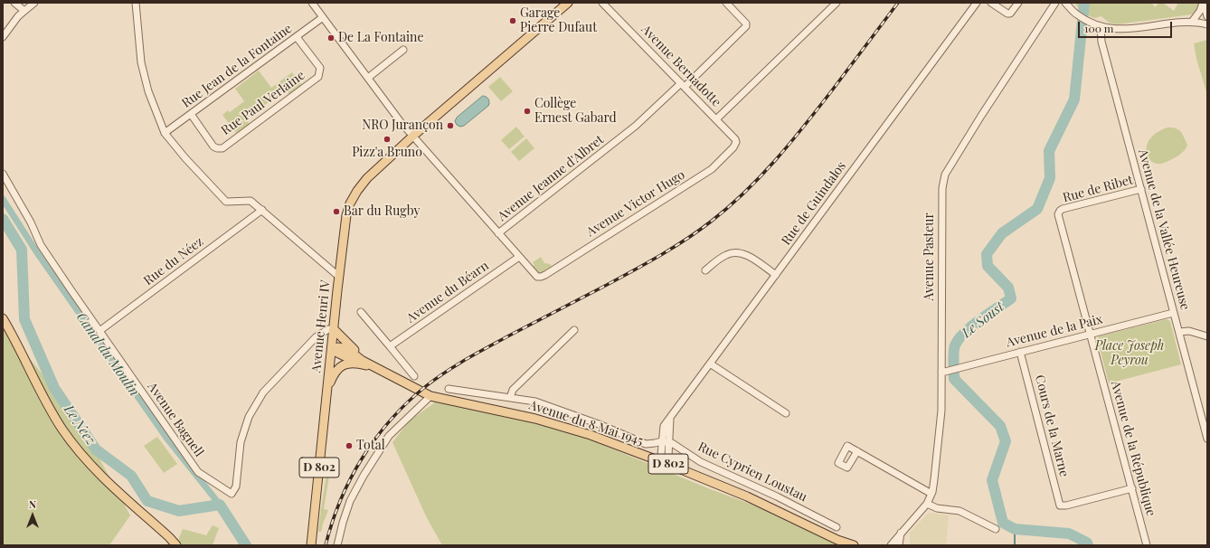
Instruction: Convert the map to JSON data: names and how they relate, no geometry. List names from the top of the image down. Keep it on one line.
{"streets":{"main road":["Avenue Henri IV","Avenue du 8 Mai 1945","D 802"],"street":["Rue Jean de la Fontaine","Avenue Bernadotte","Rue Paul Verlaine","Avenue Jeanne d'Albret","Rue de Ribet","Avenue Victor Hugo","Rue de Guindalos","Avenue de la Vallée Heureuse","Avenue Pasteur","Rue du Néez","Avenue du Béarn","Avenue de la Paix","Avenue Bagnell","Cours de la Marne","Avenue de la République","Rue Cyprien Loustau"]},"crossings":[["Rue Jean de la Fontaine","Rue Paul Verlaine"],["Avenue Bernadotte","Avenue Jeanne d'Albret"],["Avenue Bernadotte","Avenue Victor Hugo"],["Rue de Ribet","Avenue de la Vallée Heureuse"],["Rue de Ribet","Avenue de la République"],["Avenue Victor Hugo","Avenue du Béarn"],["Rue de Guindalos","Avenue du 8 Mai 1945"],["Rue de Guindalos","Rue Cyprien Loustau"],["Avenue de la Vallée Heureuse","Avenue de la Paix"],["Avenue Pasteur","Avenue de la Paix"],["Rue du Néez","Avenue Bagnell"],["Avenue Henri IV","Avenue Bagnell"],["Avenue Henri IV","Avenue du 8 Mai 1945"],["Avenue Henri IV","D 802"],["Avenue de la Paix","Cours de la Marne"],["Avenue de la Paix","Avenue de la République"],["Avenue du 8 Mai 1945","D 802"],["Cours de la Marne","Avenue de la République"]],"water":["Le Soust","Canal du Moulin","Le Neez"],"parks":["Place Joseph Peyrou"],"places":["Garage Pierre Dufaut","De La Fontaine","Collège Ernest Gabard","NRO Jurançon","Pizz'a Bruno","Bar du Rugby","Total"],"scale_bar":"100 m","north":"top"}
